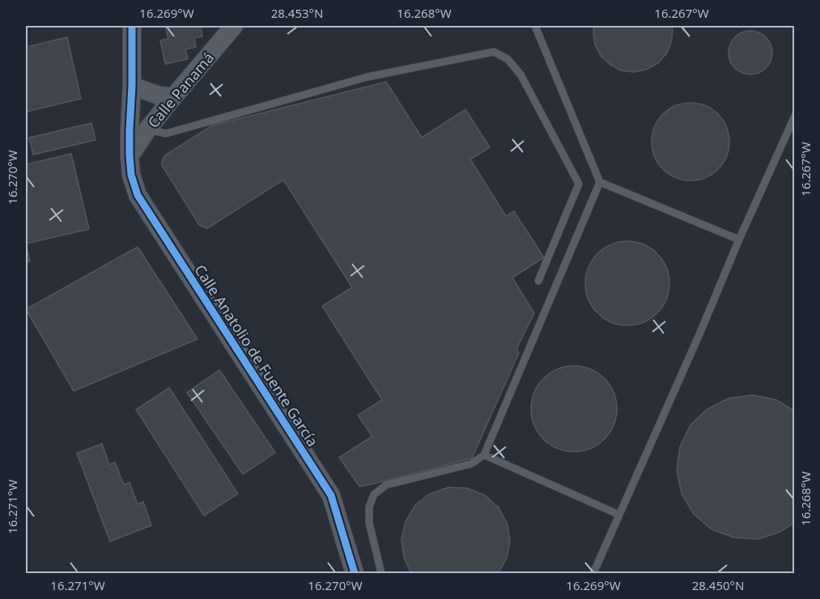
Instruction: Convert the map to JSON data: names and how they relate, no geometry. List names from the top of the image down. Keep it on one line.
{"streets":{"street":["Calle Panamá","Calle Anatolio de Fuente García"]},"crossings":[["Calle Panamá","Calle Anatolio de Fuente García"]],"coordinates":["16.269°W","28.453°N","16.268°W","16.267°W","16.270°W","16.271°W","28.450°N"]}
